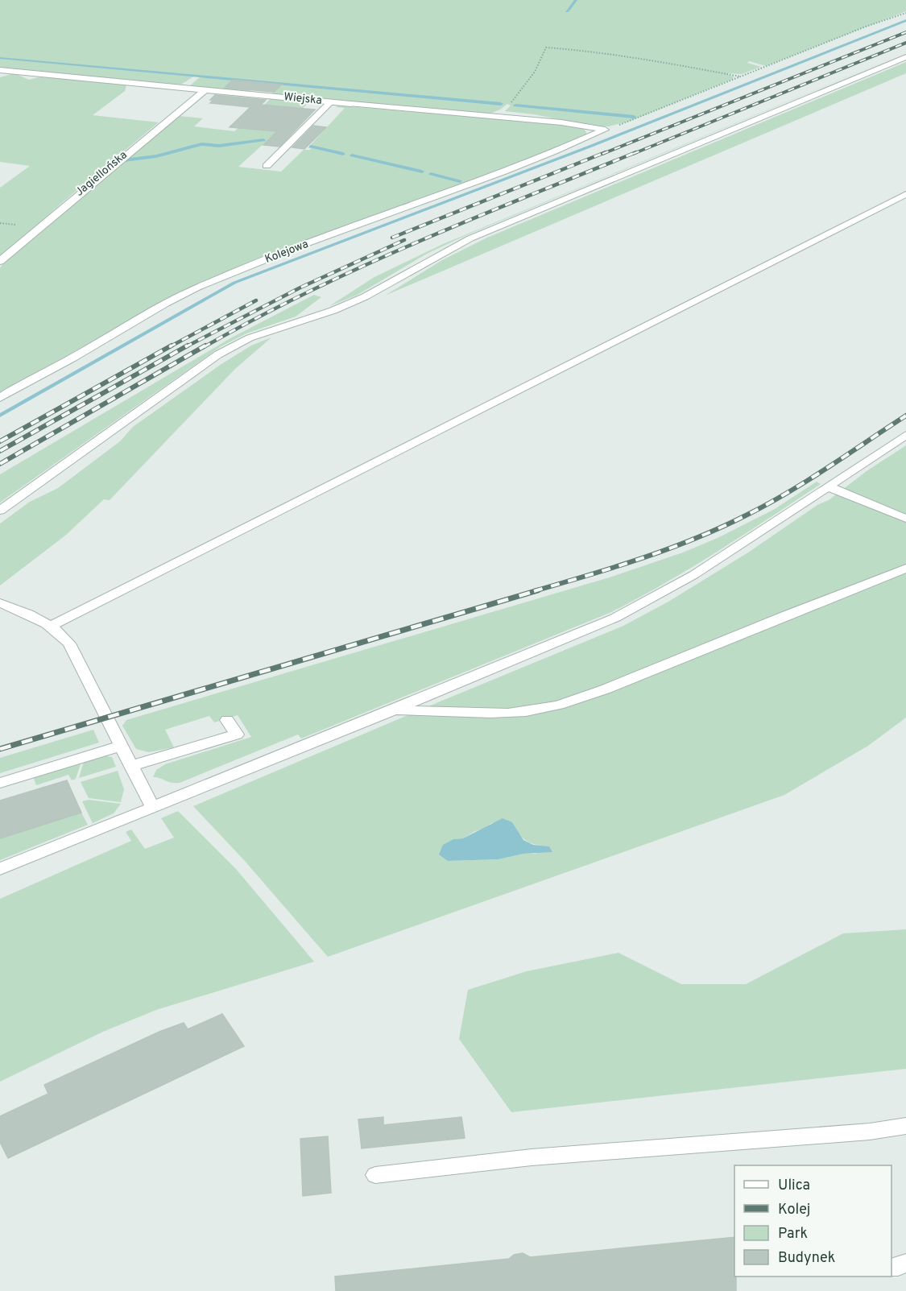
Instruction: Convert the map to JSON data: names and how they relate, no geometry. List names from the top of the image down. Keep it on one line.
{"streets":{"street":["Wiejska","Jagiellońska"],"lane":["Kolejowa"]},"crossings":[["Wiejska","Jagiellońska"],["Wiejska","Kolejowa"]],"legend":["Ulica","Kolej","Park","Budynek"]}
